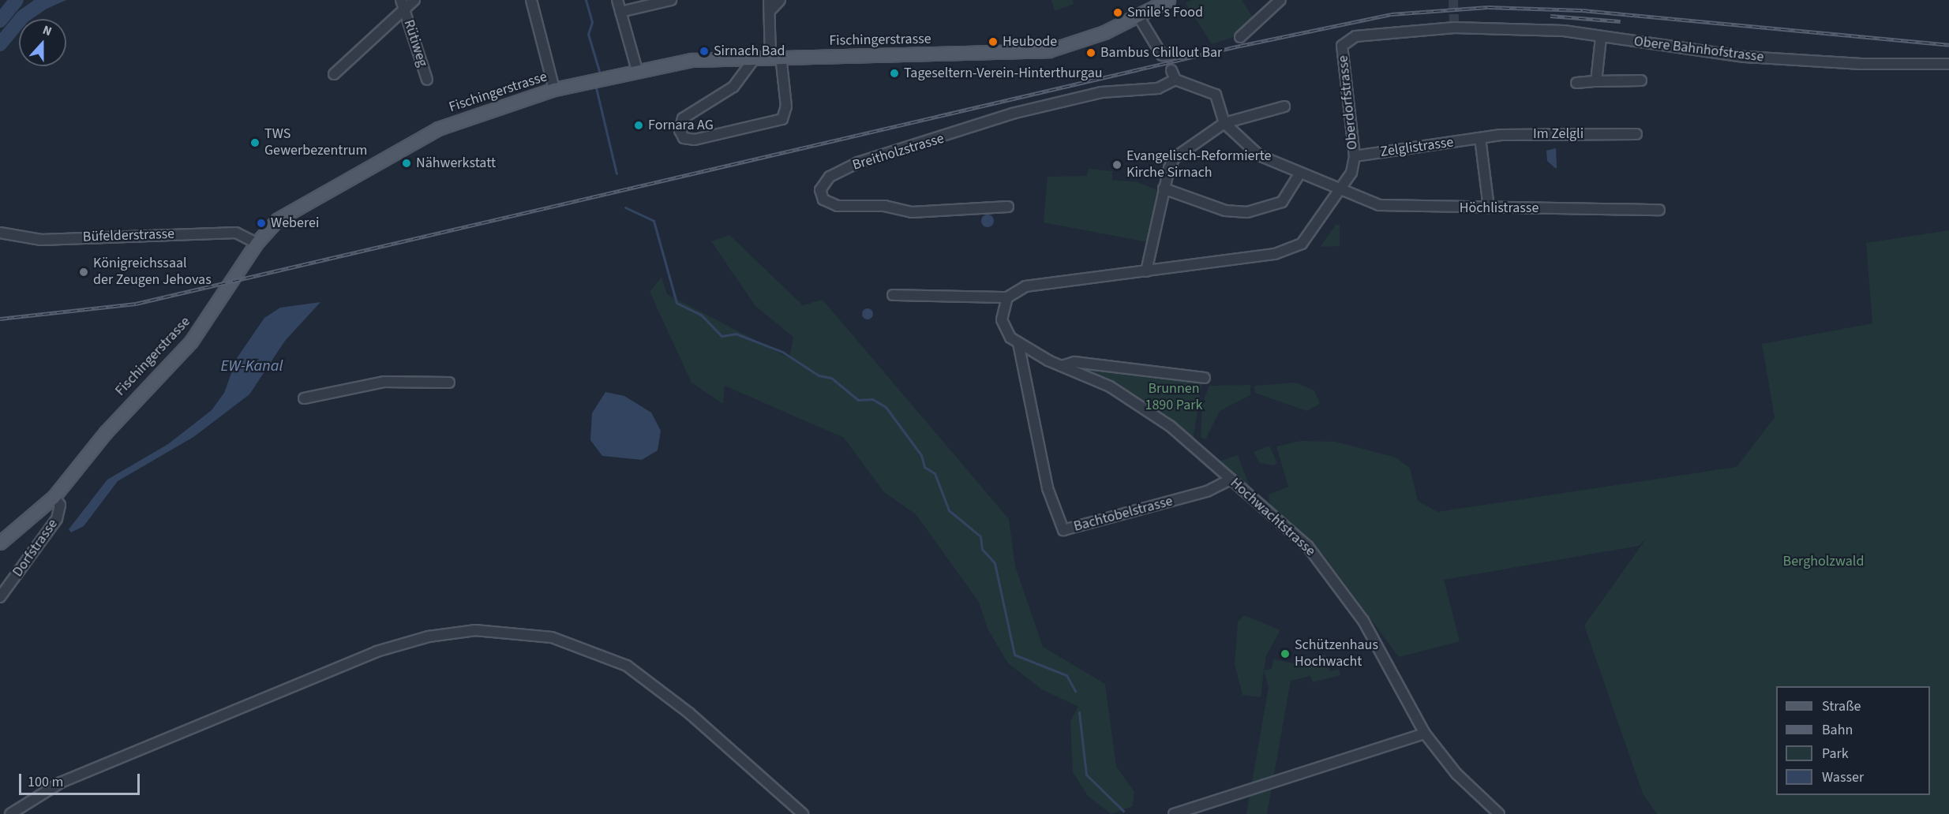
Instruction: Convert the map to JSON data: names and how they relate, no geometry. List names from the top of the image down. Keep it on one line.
{"streets":{"main road":["Fischingerstrasse"],"street":["Rütiweg","Obere Bahnhofstrasse","Oberdorfstrasse","Im Zelgli","Zelglistrasse","Breitholzstrasse","Höchlistrasse","Büfelderstrasse","Bachtobelstrasse","Hochwachtstrasse","Dorfstrasse"]},"crossings":[["Fischingerstrasse","Büfelderstrasse"],["Fischingerstrasse","Dorfstrasse"],["Obere Bahnhofstrasse","Oberdorfstrasse"],["Oberdorfstrasse","Zelglistrasse"],["Oberdorfstrasse","Höchlistrasse"],["Im Zelgli","Zelglistrasse"],["Breitholzstrasse","Höchlistrasse"],["Bachtobelstrasse","Hochwachtstrasse"]],"water":["EW-Kanal"],"parks":["Brunnen 1890 Park","Bergholzwald"],"places":["Smile's Food","Heubode","Sirnach Bad","Bambus Chillout Bar","Tageseltern-Verein-Hinterthurgau","Fornara AG","TWS Gewerbezentrum","Nähwerkstatt","Evangelisch-Reformierte Kirche Sirnach","Weberei","Königreichssaal der Zeugen Jehovas","Schützenhaus Hochwacht"],"legend":["Straße","Bahn","Park","Wasser"],"scale_bar":"100 m","north":"top"}
